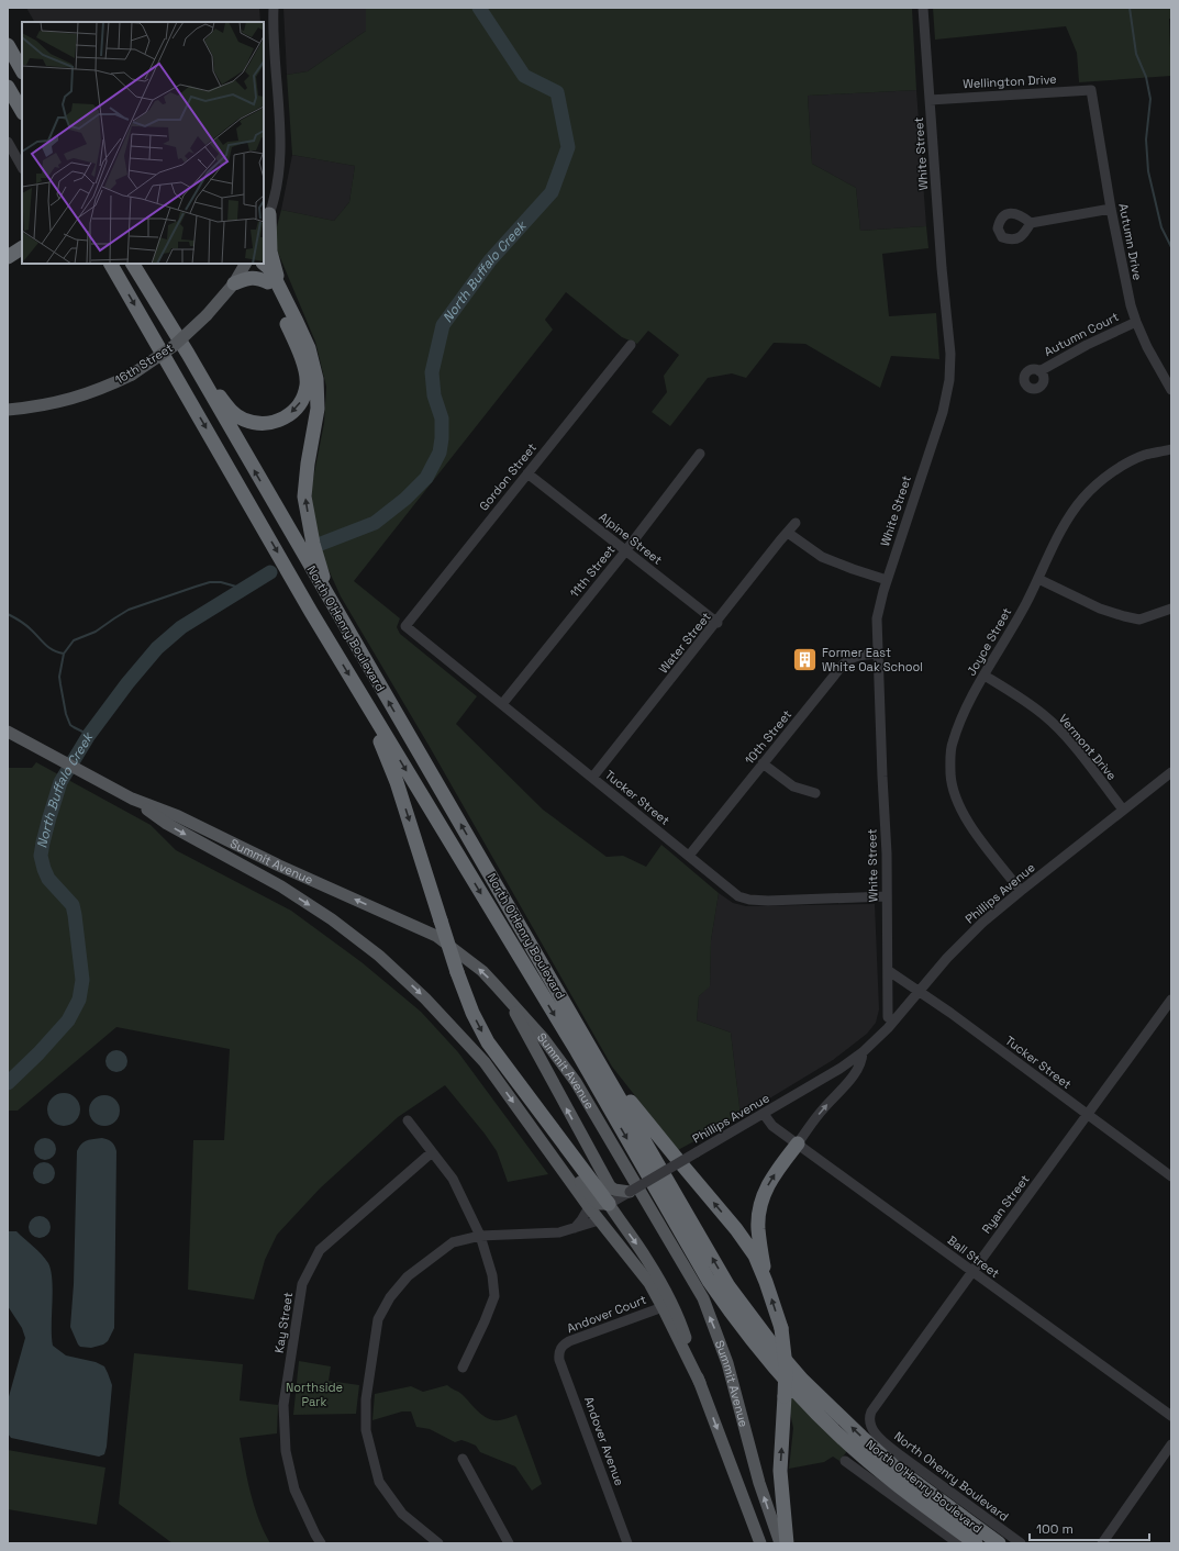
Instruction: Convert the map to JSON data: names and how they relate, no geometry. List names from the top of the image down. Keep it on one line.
{"streets":{"highway":["North O'Henry Boulevard"],"main road":["16th Street","Summit Avenue"],"street":["Wellington Drive","White Street","Autumn Drive","Autumn Court","Gordon Street","Alpine Street","11th Street","Joyce Street","Water Street","10th Street","Vermont Drive","Tucker Street","Phillips Avenue","Ryan Street","Ball Street","Andover Court","Kay Street","Andover Avenue","North Ohenry Boulevard"]},"crossings":[["Wellington Drive","White Street"],["Wellington Drive","Autumn Drive"],["White Street","10th Street"],["White Street","Tucker Street"],["White Street","Phillips Avenue"],["Autumn Drive","Autumn Court"],["Gordon Street","Alpine Street"],["Gordon Street","Tucker Street"],["Alpine Street","11th Street"],["Alpine Street","Water Street"],["11th Street","Tucker Street"],["Joyce Street","Vermont Drive"],["Joyce Street","Phillips Avenue"],["Water Street","Tucker Street"],["10th Street","Tucker Street"],["Vermont Drive","Phillips Avenue"],["Tucker Street","Phillips Avenue"],["Tucker Street","Ryan Street"],["Summit Avenue","Phillips Avenue"],["Summit Avenue","Andover Court"],["Phillips Avenue","Ball Street"],["Ryan Street","Ball Street"],["Ryan Street","North Ohenry Boulevard"],["Andover Court","Andover Avenue"]],"water":["North Buffalo Creek"],"parks":["Northside Park"],"places":{"building":["Former East White Oak School"]},"scale_bar":"100 m"}
